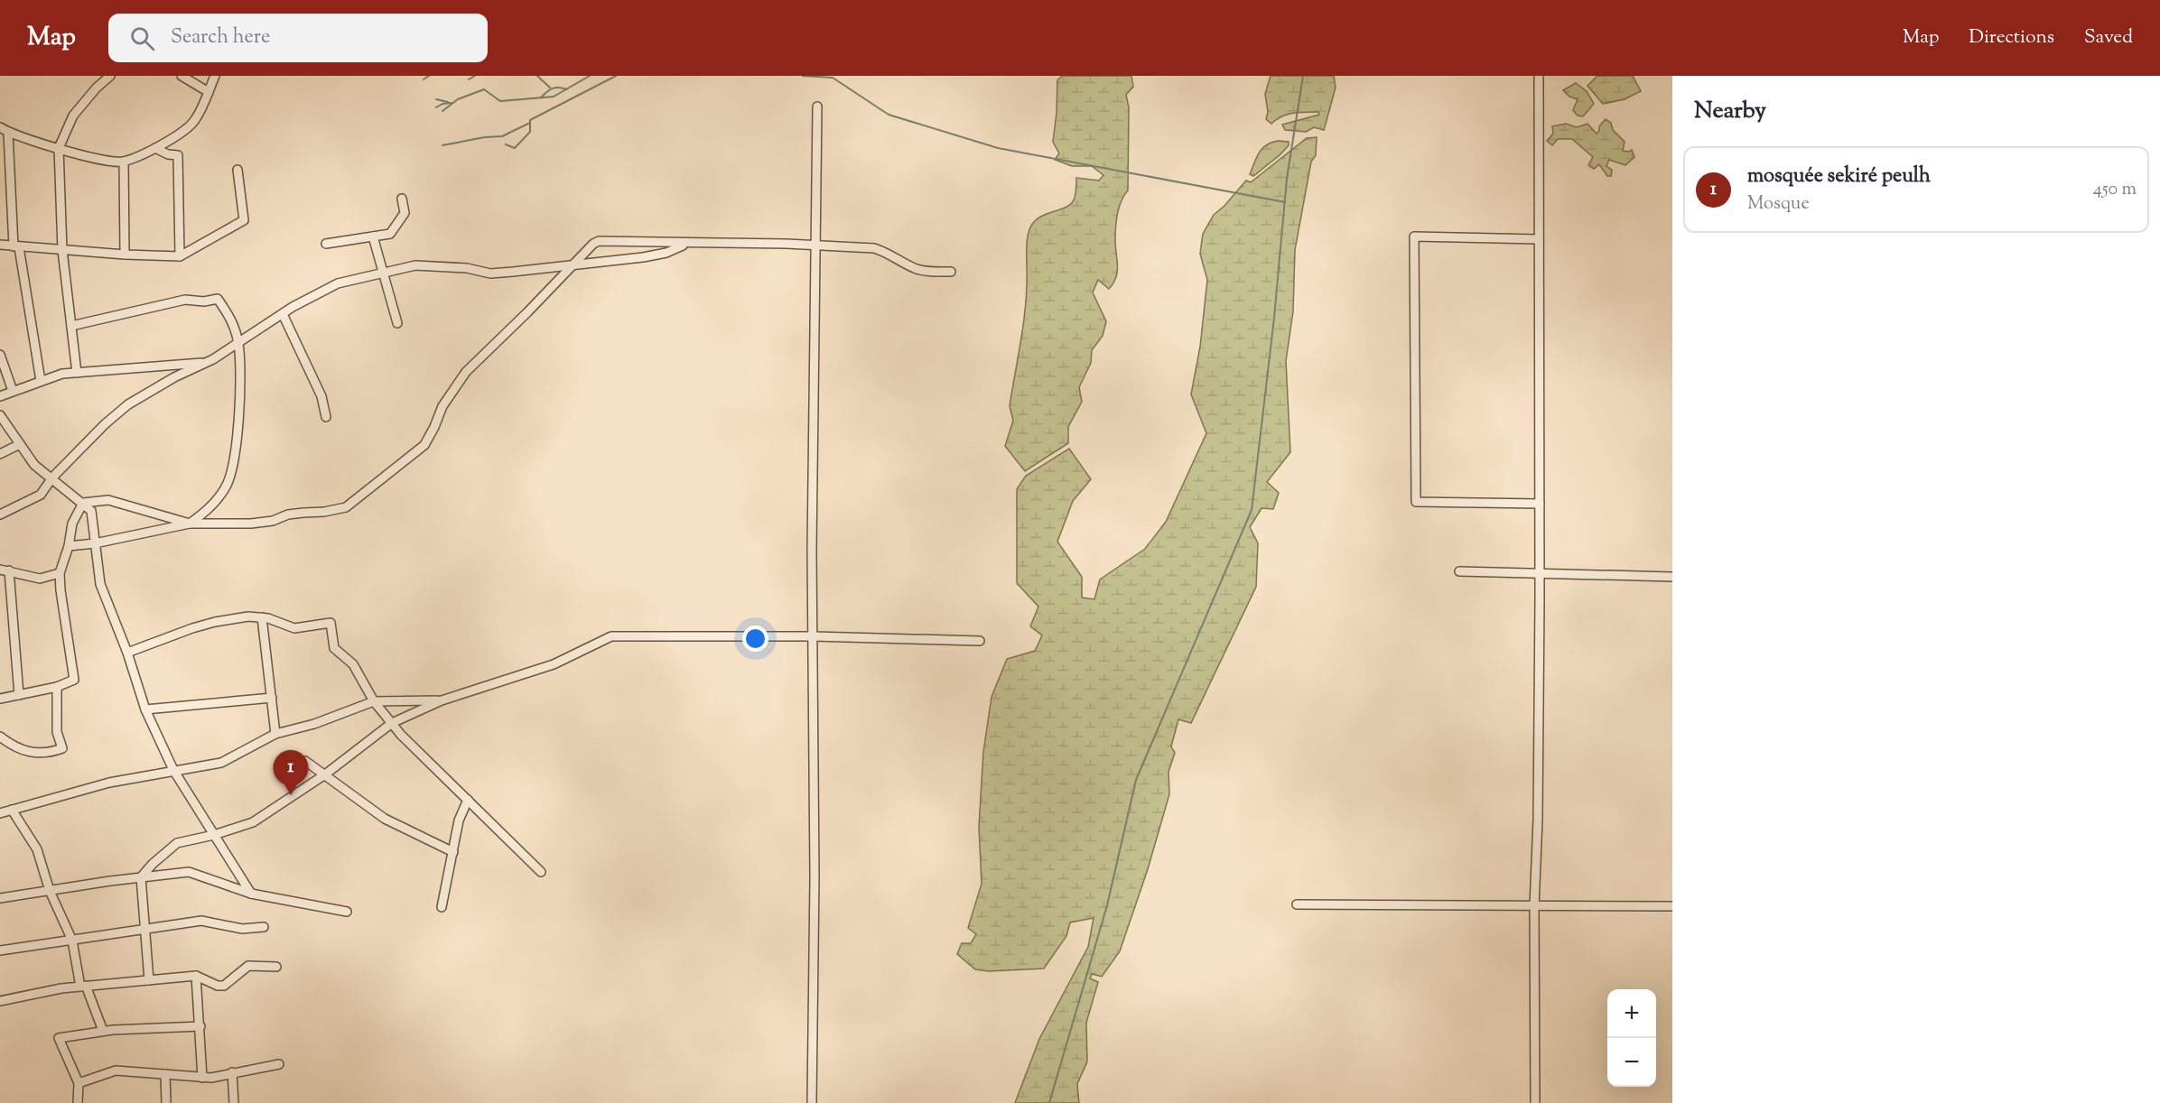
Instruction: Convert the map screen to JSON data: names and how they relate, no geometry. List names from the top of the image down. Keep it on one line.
{"page":{"header":"Map","search":"Search here","nav":["Map","Directions","Saved"],"heading":"Nearby","list":[{"mark":"1","name":"mosquée sekiré peulh","note":"Mosque","value":"450 m"}],"pins":"1","map_buttons":["+","−"]}}
